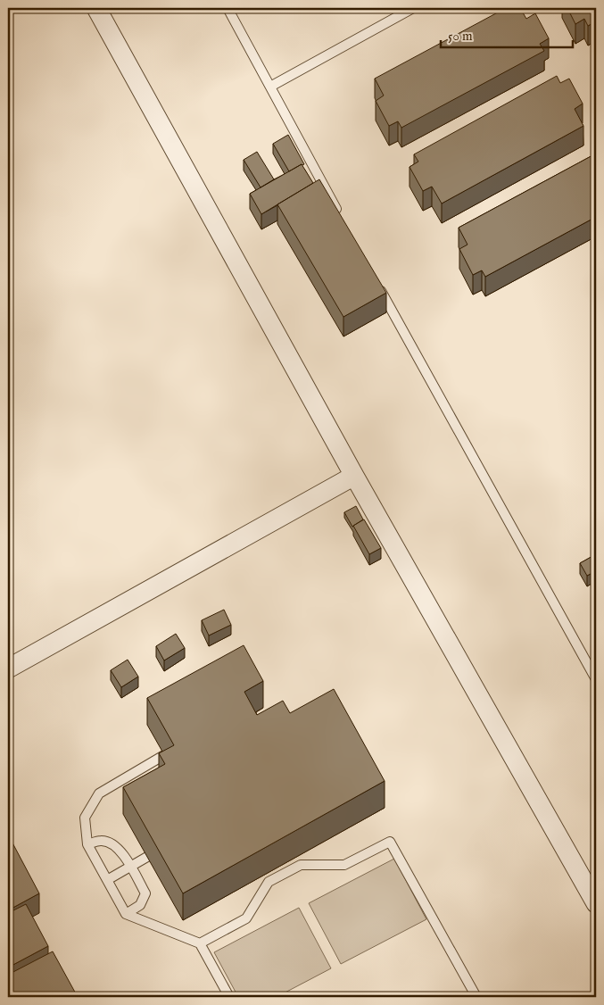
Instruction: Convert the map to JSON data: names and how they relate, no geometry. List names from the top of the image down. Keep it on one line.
{"scale_bar":"50 m"}
